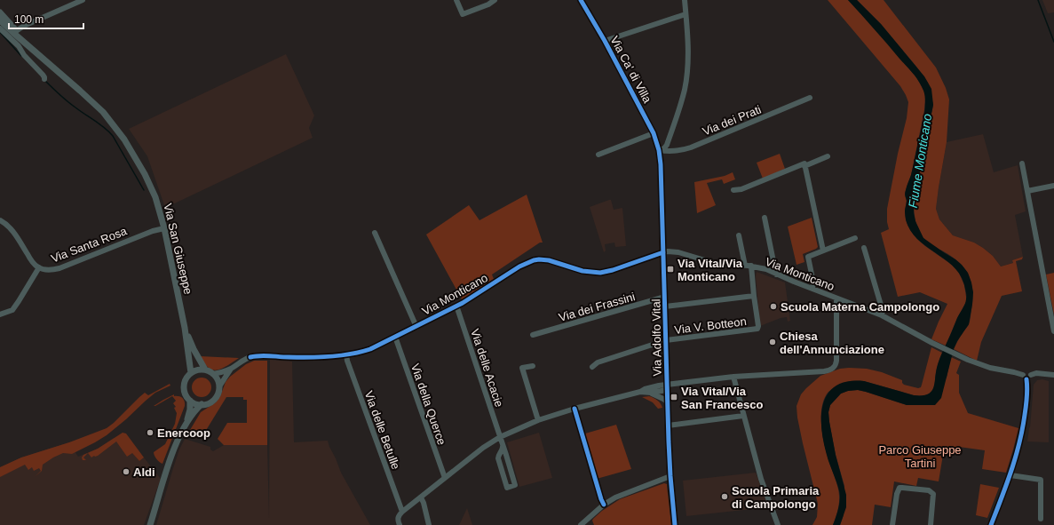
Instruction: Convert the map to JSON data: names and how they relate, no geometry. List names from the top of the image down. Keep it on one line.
{"streets":{"street":["Via Ca' di Villa","Via dei Prati","Via Santa Rosa","Via San Giuseppe","Via Monticano","Via dei Frassini","Via V. Botteon","Via Adolfo Vital","Via delle Acacie","Via della Querce","Via delle Betulle"]},"crossings":[["Via Ca' di Villa","Via dei Prati"],["Via Ca' di Villa","Via Adolfo Vital"],["Via dei Prati","Via Adolfo Vital"],["Via Santa Rosa","Via San Giuseppe"],["Via San Giuseppe","Via Monticano"],["Via Monticano","Via Adolfo Vital"],["Via Monticano","Via delle Acacie"],["Via Monticano","Via della Querce"],["Via Monticano","Via delle Betulle"],["Via dei Frassini","Via Adolfo Vital"],["Via V. Botteon","Via Adolfo Vital"]],"water":["Fiume Monticano"],"parks":["Parco Giuseppe Tartini"],"places":{"transit":["Via Vital/Via Monticano","Via Vital/Via San Francesco"],"other":["Scuola Materna Campolongo","Chiesa dell'Annunciazione","Enercoop","Aldi","Scuola Primaria di Campolongo"]},"scale_bar":"100 m"}
